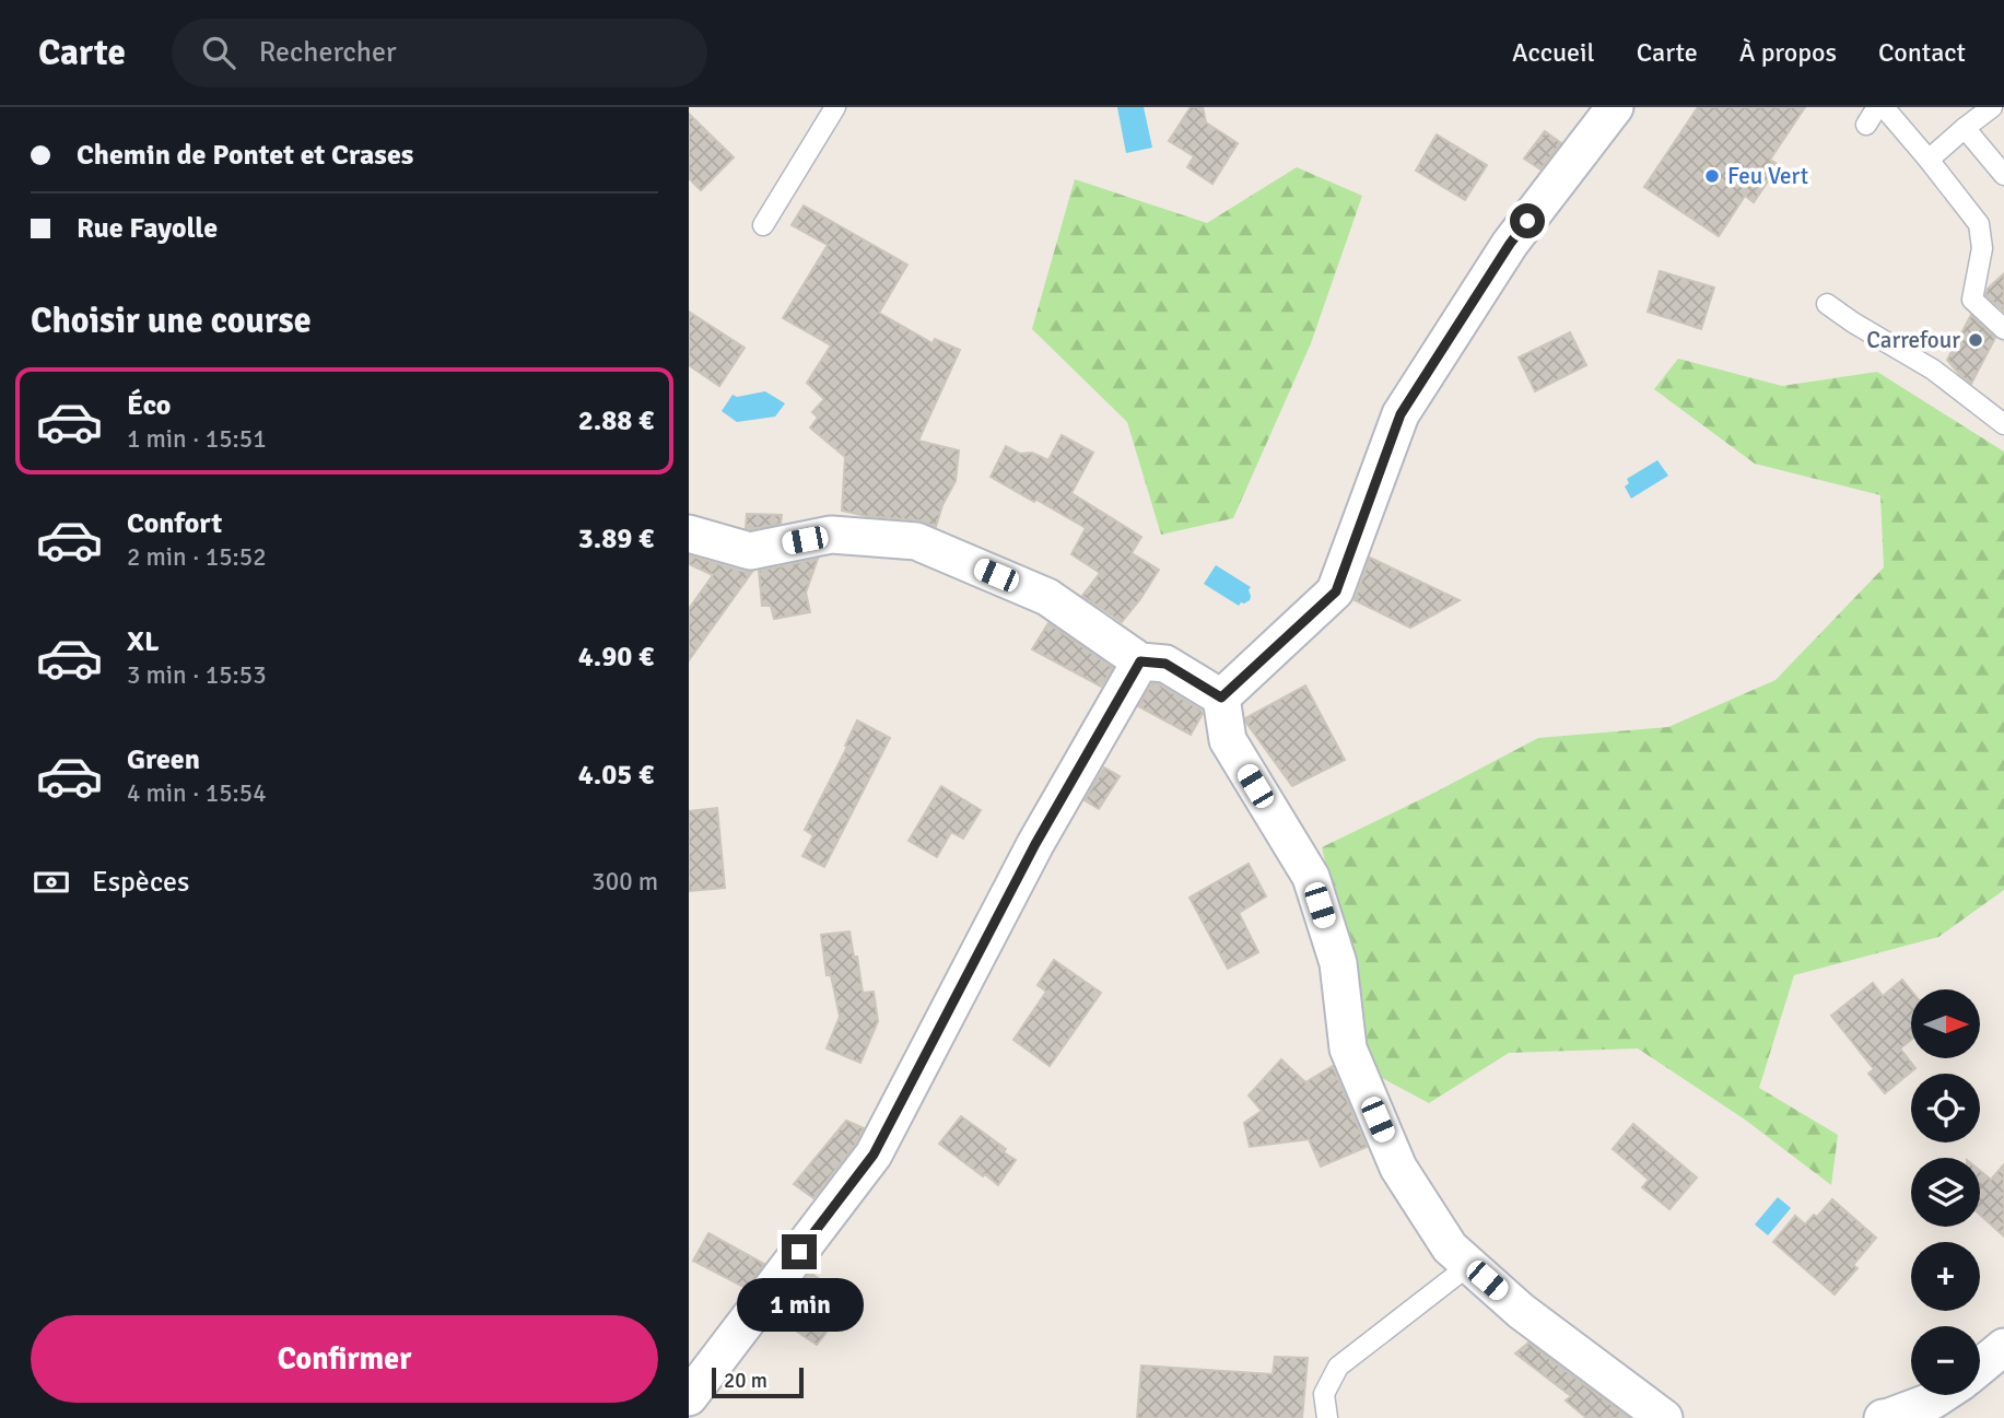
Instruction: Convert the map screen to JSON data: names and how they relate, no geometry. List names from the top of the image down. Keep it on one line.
{"places":["Feu Vert","Carrefour"],"scale_bar":"20 m","north":"right","page":{"header":"Carte","search":"Rechercher","nav":["Accueil","Carte","À propos","Contact"],"banner":["Chemin de Pontet et Crases","Rue Fayolle"],"heading":"Choisir une course","list":[{"name":"Éco","note":"1 min · 15:51","value":"2.88 €"},{"name":"Confort","note":"2 min · 15:52","value":"3.89 €"},{"name":"XL","note":"3 min · 15:53","value":"4.90 €"},{"name":"Green","note":"4 min · 15:54","value":"4.05 €"}],"pay":["Espèces","300 m"],"map_buttons":["+","−"],"bubble":"1 min","buttons":"Confirmer","scale":"20 m"}}
